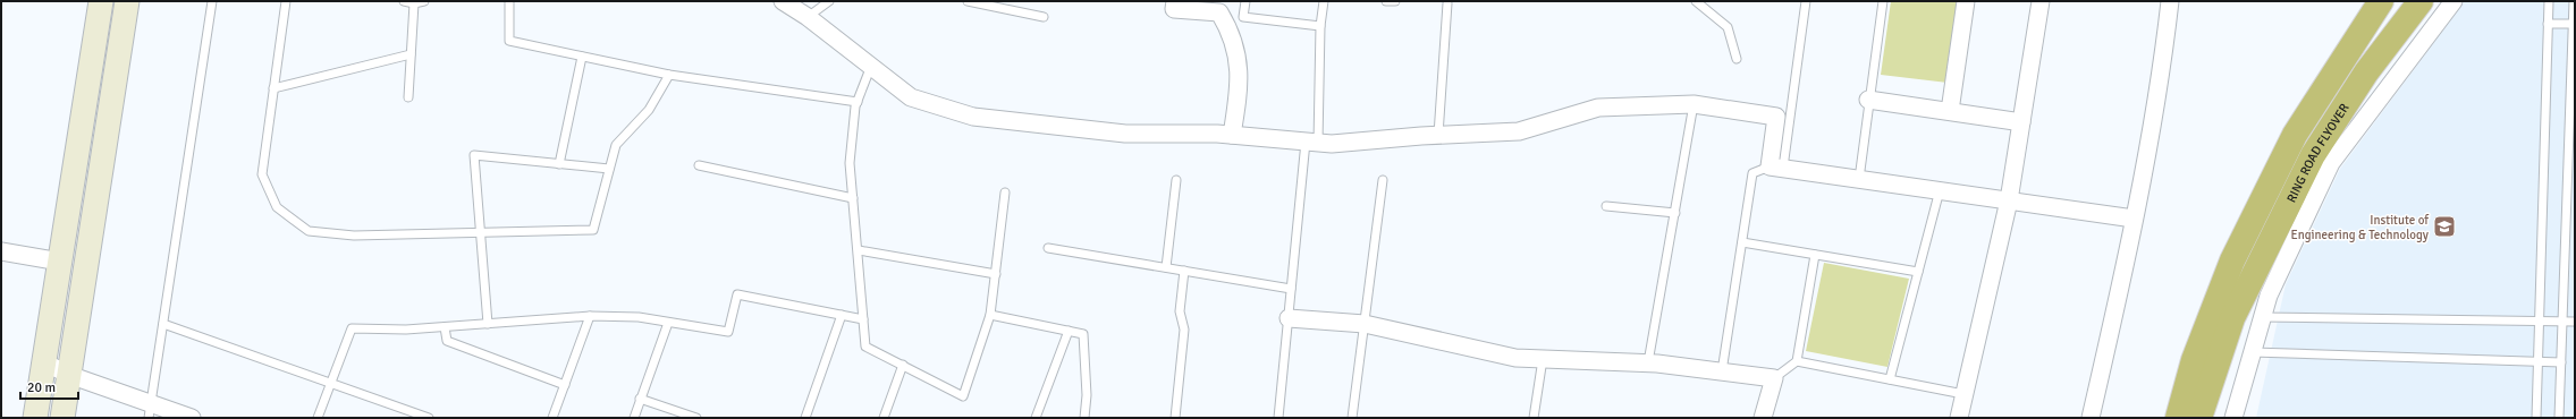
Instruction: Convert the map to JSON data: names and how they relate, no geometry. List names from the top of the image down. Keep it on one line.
{"streets":{"highway":["RING ROAD FLYOVER"]},"places":{"school or university":["Institute of Engineering & Technology"]},"scale_bar":"20 m"}
